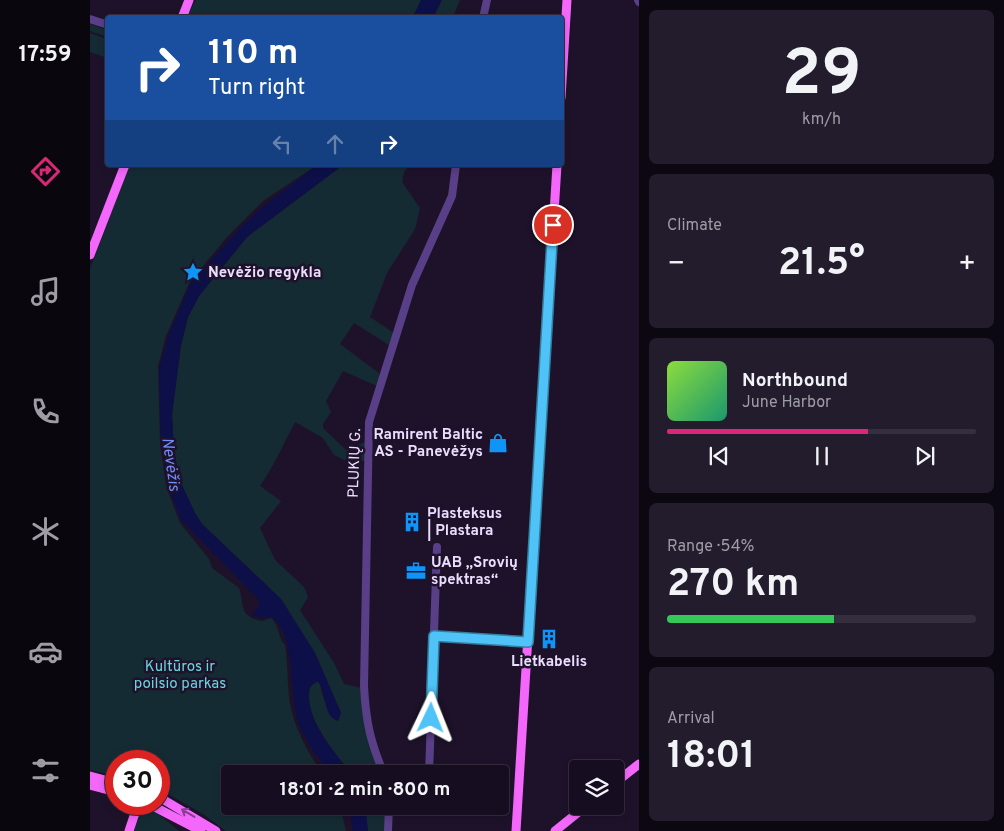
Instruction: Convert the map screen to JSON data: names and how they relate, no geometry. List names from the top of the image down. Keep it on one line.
{"streets":{"street":["PLUKIŲ G."]},"water":["Nevėžis"],"parks":["Kultūros ir poilsio parkas"],"places":{"place":["Nevėžio regykla"],"shop":["Ramirent Baltic AS - Panevėžys"],"building":["Plasteksus | Plastara","Lietkabelis"],"office":["UAB „Srovių spektras“"]},"page":{"tabs":"17:59","tile":[["29","km/h"],"Climate",["Range · 54%","270 km"],["Arrival","18:01"]],"turn":["110 m","Turn right"],"heat":["−","21.5°","+"],"song":["Northbound","June Harbor"],"limit":"30","trip":"18:01 · 2 min · 800 m"}}
